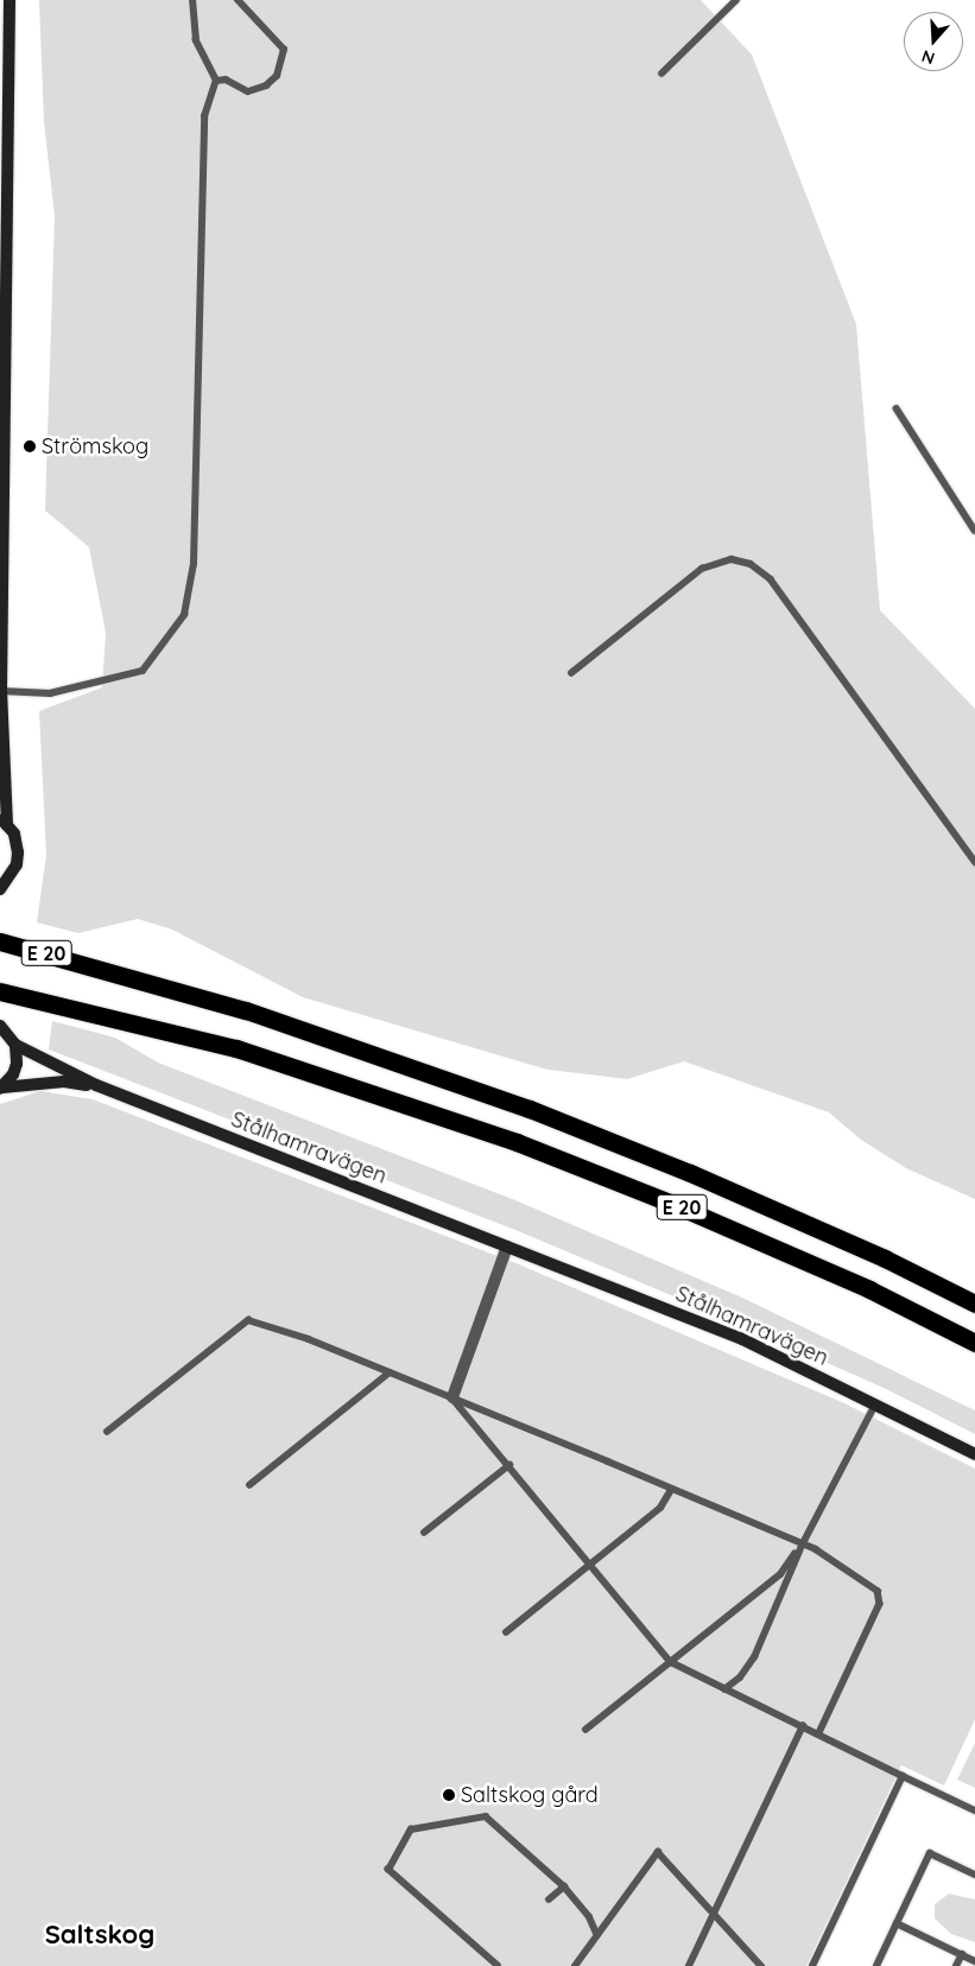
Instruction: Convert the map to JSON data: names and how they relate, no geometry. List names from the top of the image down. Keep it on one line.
{"streets":{"highway":["E 20"],"main road":["Stålhamravägen"]},"districts":["Saltskog"],"places":["Strömskog","Saltskog gård"],"north":"bottom"}
